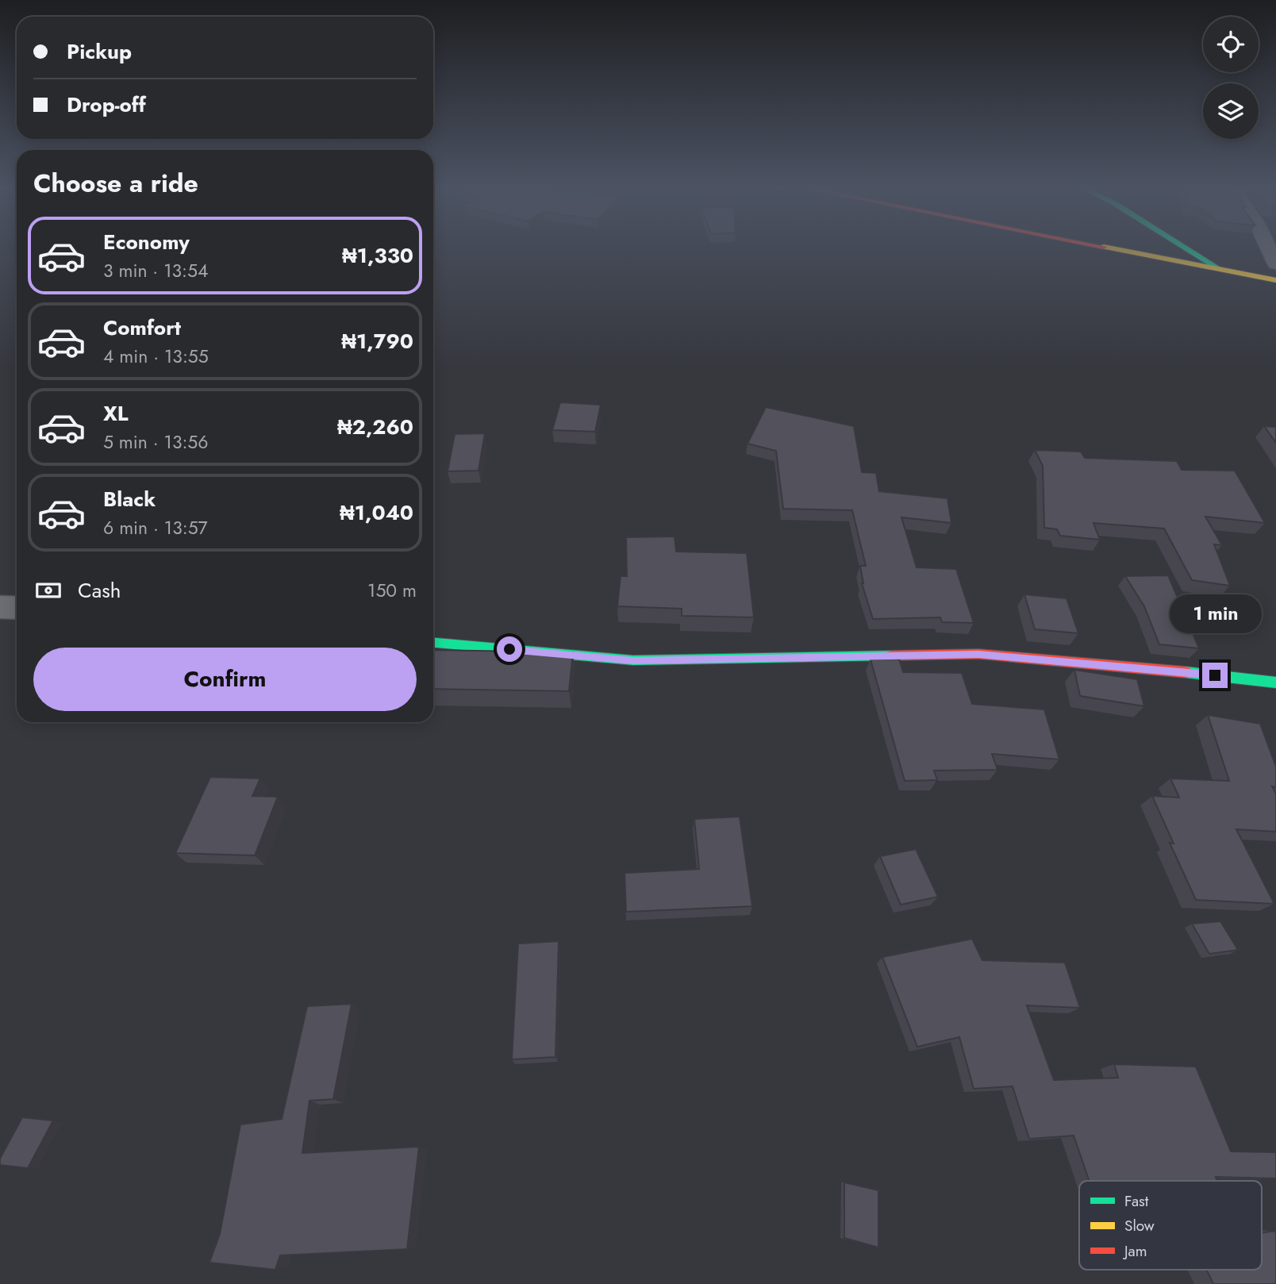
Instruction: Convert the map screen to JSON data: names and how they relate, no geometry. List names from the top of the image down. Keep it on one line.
{"legend":["Fast","Slow","Jam"],"page":{"banner":["Pickup","Drop-off"],"heading":"Choose a ride","list":[{"name":"Economy","note":"3 min · 13:54","value":"₦1,330"},{"name":"Comfort","note":"4 min · 13:55","value":"₦1,790"},{"name":"XL","note":"5 min · 13:56","value":"₦2,260"},{"name":"Black","note":"6 min · 13:57","value":"₦1,040"}],"pay":["Cash","150 m"],"bubble":"1 min","buttons":"Confirm"}}
